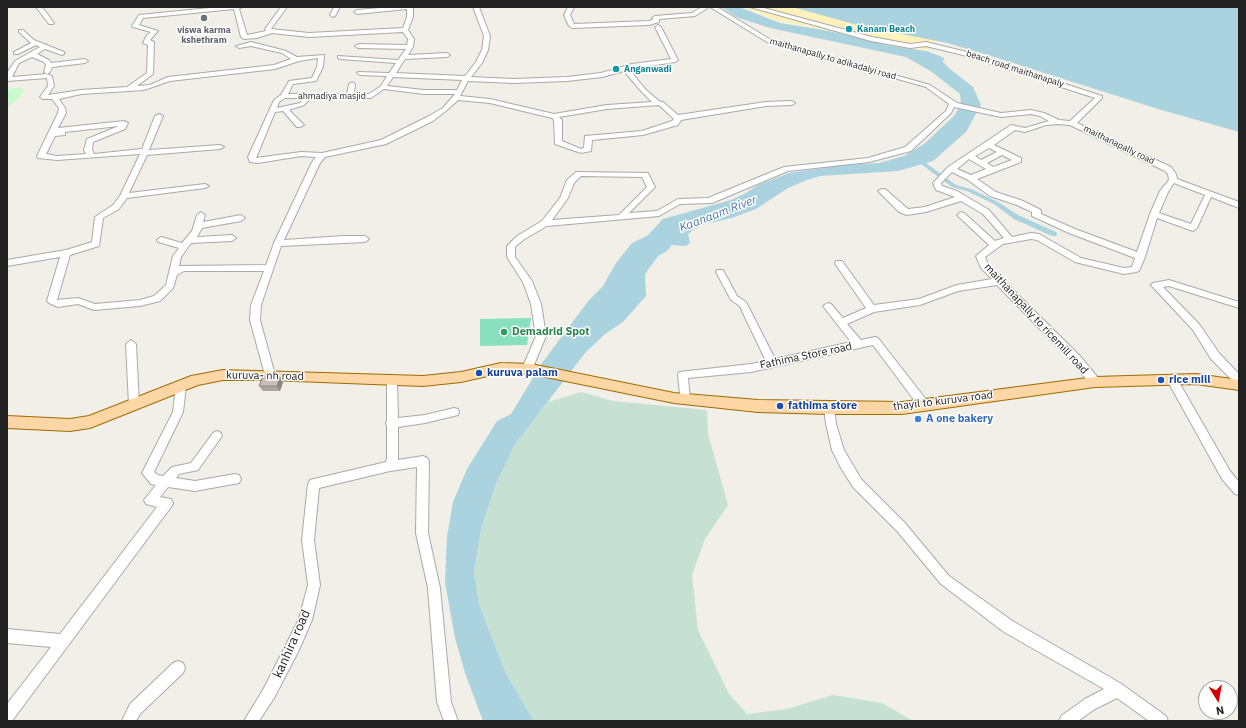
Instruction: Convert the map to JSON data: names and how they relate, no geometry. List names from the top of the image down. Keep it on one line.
{"streets":{"main road":["kuruva- nh road","thayil to kuruva road"],"street":["maithanapally to adikadalyi road","beach road maithanapaly","ahmadiya masjid","maithanapally road","maithanapally to ricemill road","Fathima Store road","kanhira road"]},"crossings":[["maithanapally to adikadalyi road","maithanapally road"],["beach road maithanapaly","maithanapally road"],["maithanapally road","maithanapally to ricemill road"],["maithanapally to ricemill road","thayil to kuruva road"],["Fathima Store road","thayil to kuruva road"],["kuruva- nh road","thayil to kuruva road"]],"water":["Kaanaam River"],"places":["viswa karma kshethram","Kanam Beach","Anganwadi","Demadrid Spot","kuruva palam","rice mill","fathima store","A one bakery"],"north":"bottom"}
